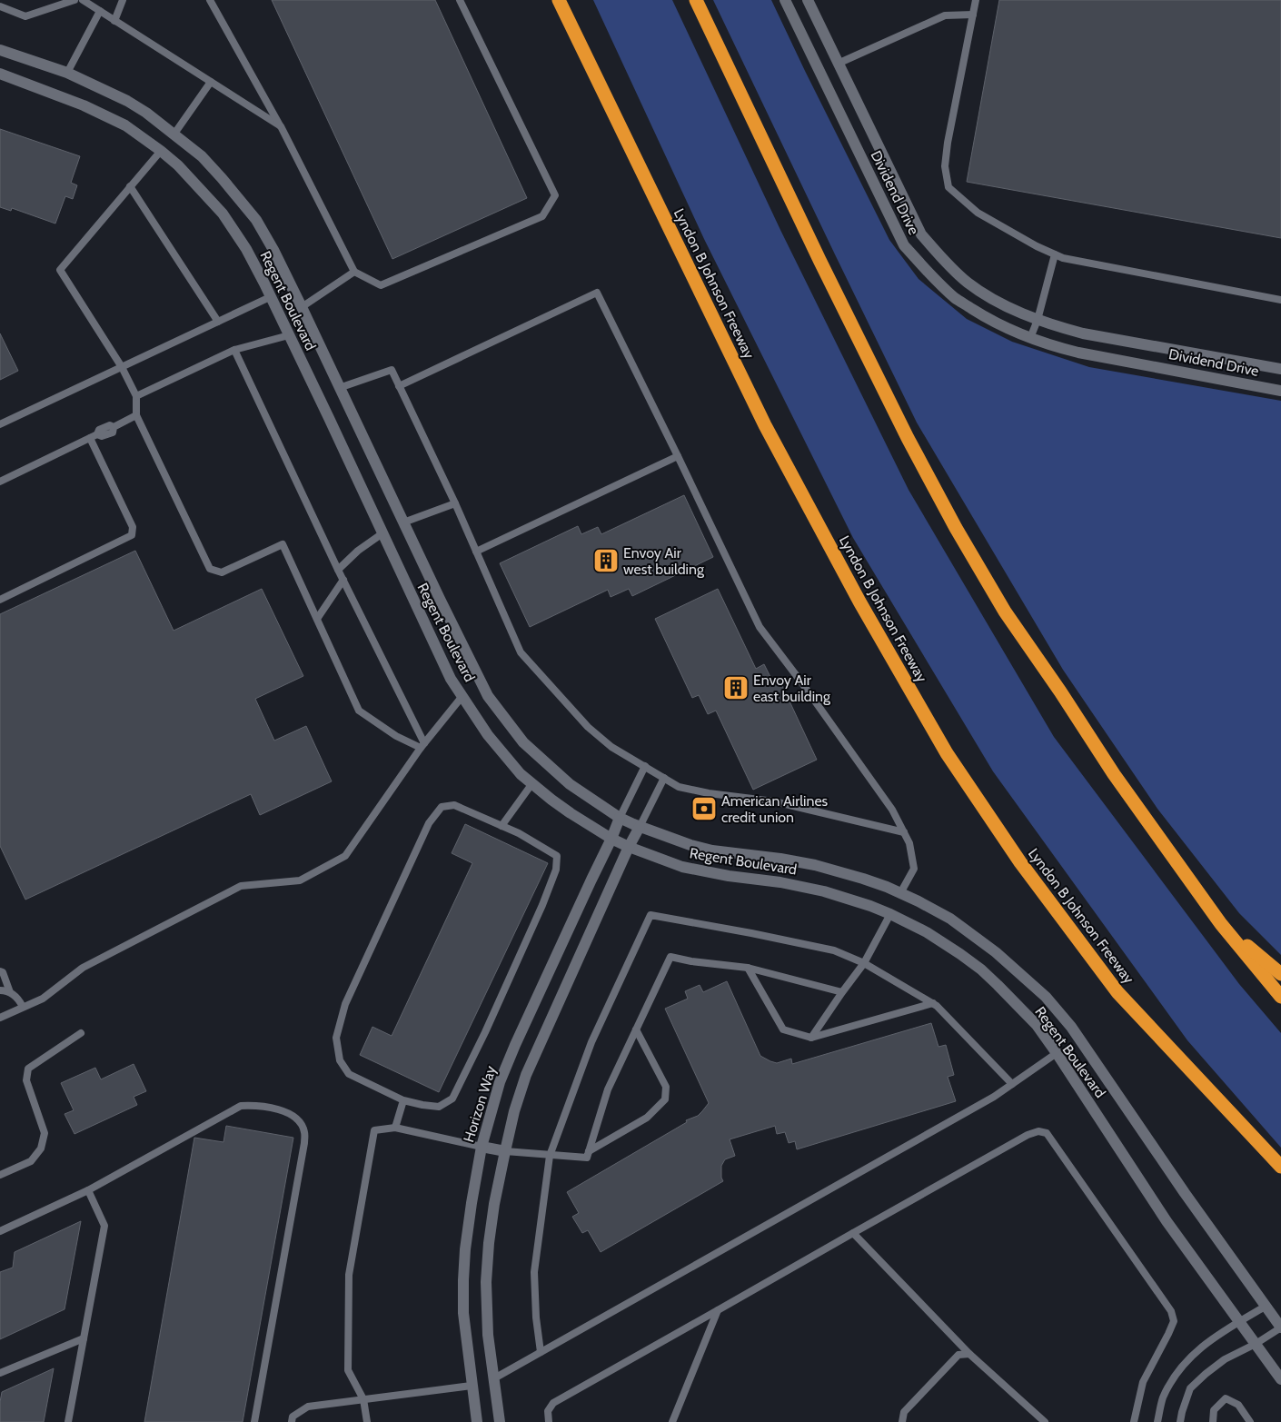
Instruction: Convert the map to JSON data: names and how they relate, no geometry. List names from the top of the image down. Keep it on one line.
{"streets":{"highway":["Lyndon B Johnson Freeway"],"street":["Dividend Drive","Regent Boulevard","Horizon Way"]},"crossings":[["Regent Boulevard","Horizon Way"]],"places":{"building":["Envoy Air west building","Envoy Air east building"],"bank":["American Airlines credit union"]}}
